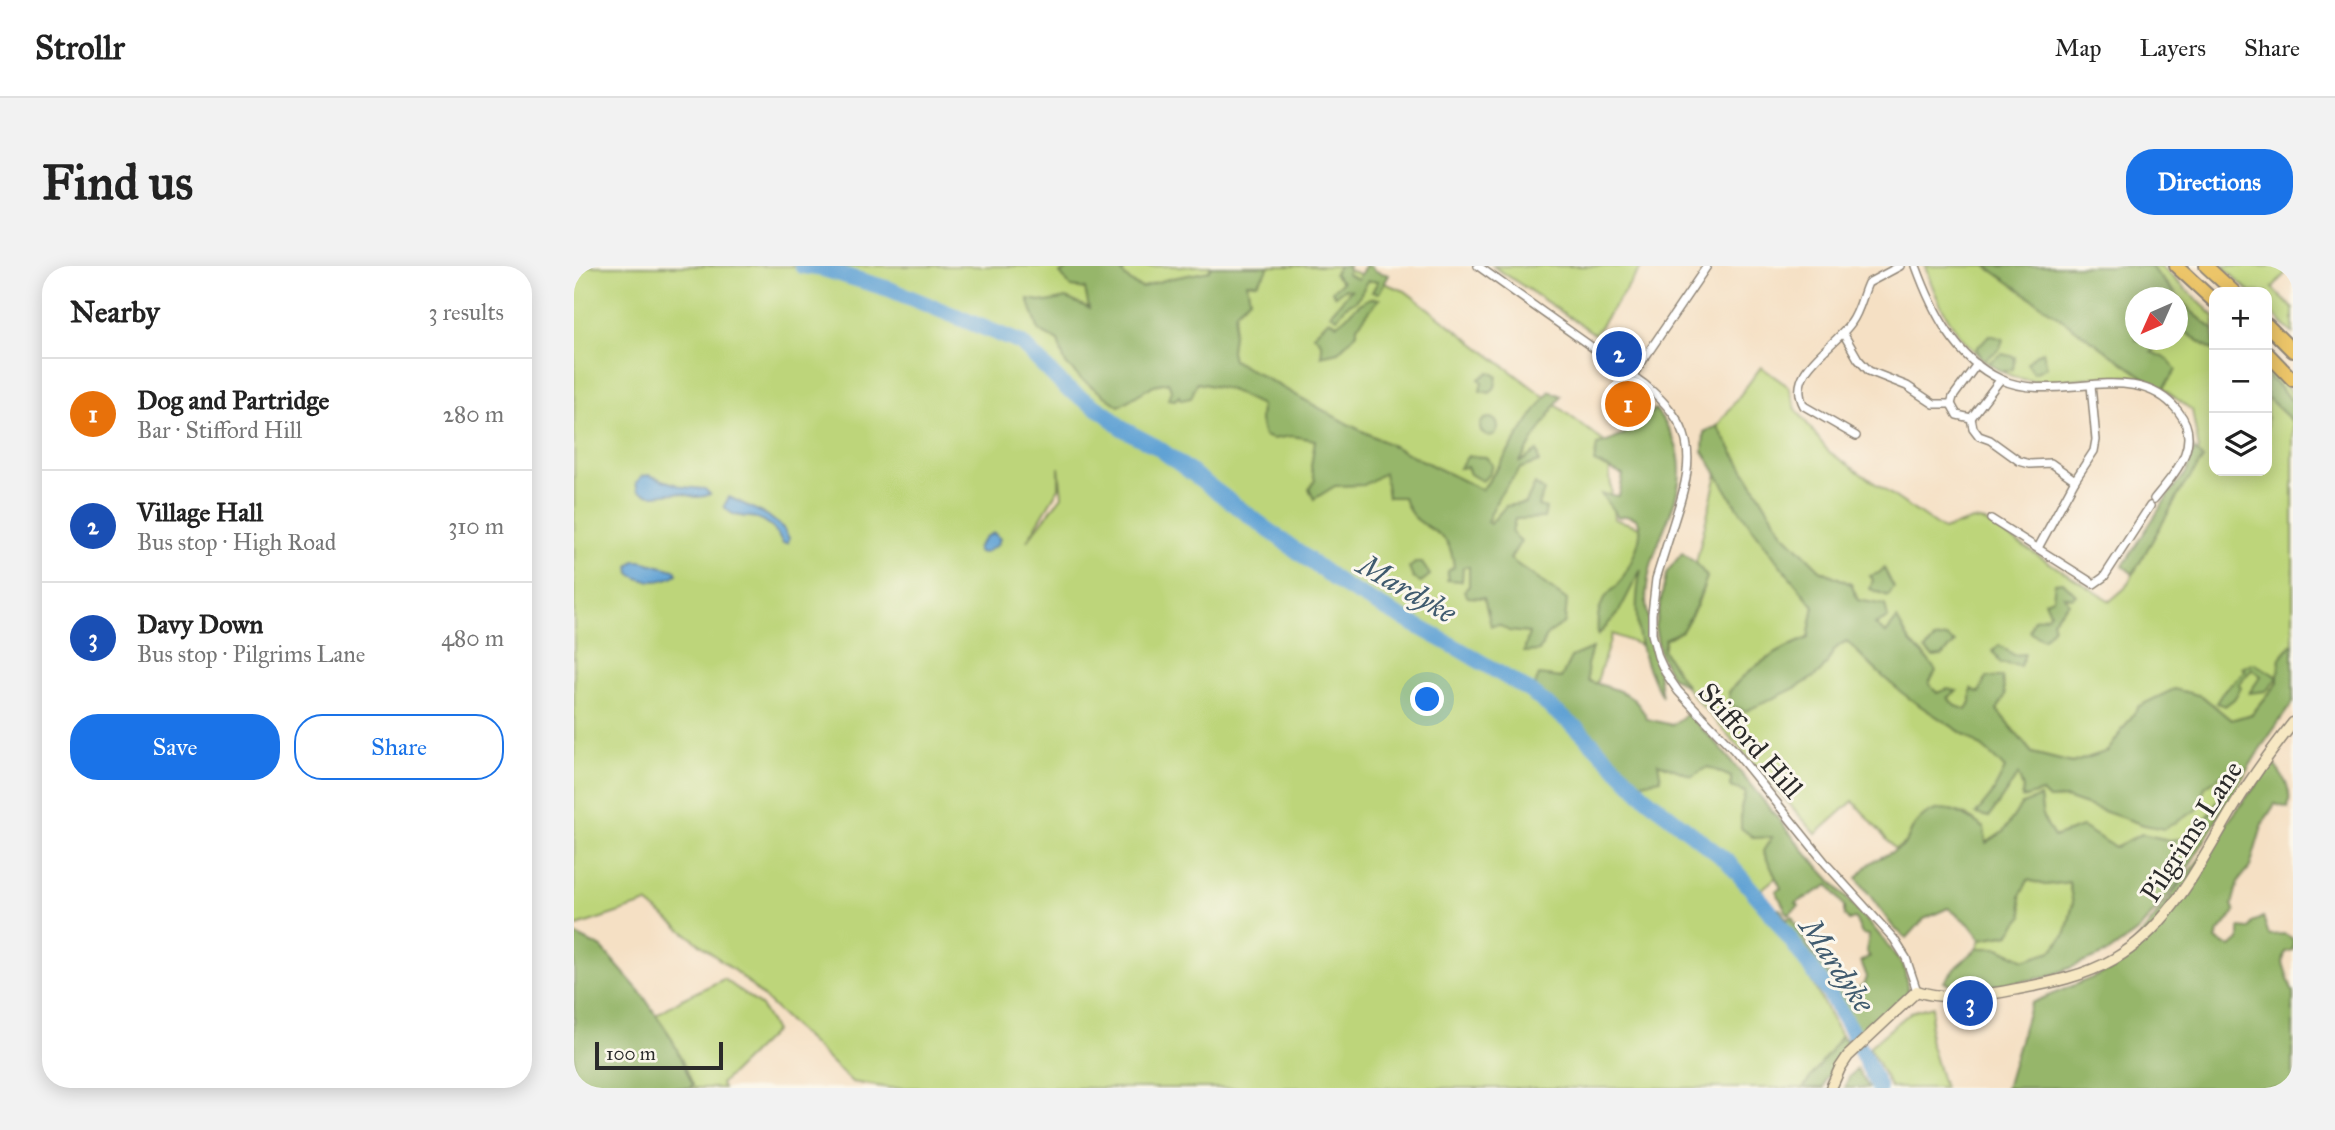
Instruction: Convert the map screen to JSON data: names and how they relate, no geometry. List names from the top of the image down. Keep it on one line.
{"streets":{"main road":["Pilgrims Lane"],"street":["Stifford Hill"]},"crossings":[["Stifford Hill","Pilgrims Lane"]],"water":["Mardyke"],"scale_bar":"100 m","north":"bottom left","page":{"header":"Strollr","nav":["Map","Layers","Share"],"buttons":["Directions",["Save","Share"]],"title":"Find us","heading":["Nearby","3 results"],"map_buttons":["+","−"],"pins":["2","1","3"],"list":[{"mark":"1","name":"Dog and Partridge","note":"Bar · Stifford Hill","value":"280 m"},{"mark":"2","name":"Village Hall","note":"Bus stop · High Road","value":"310 m"},{"mark":"3","name":"Davy Down","note":"Bus stop · Pilgrims Lane","value":"480 m"}],"scale":"100 m"}}
